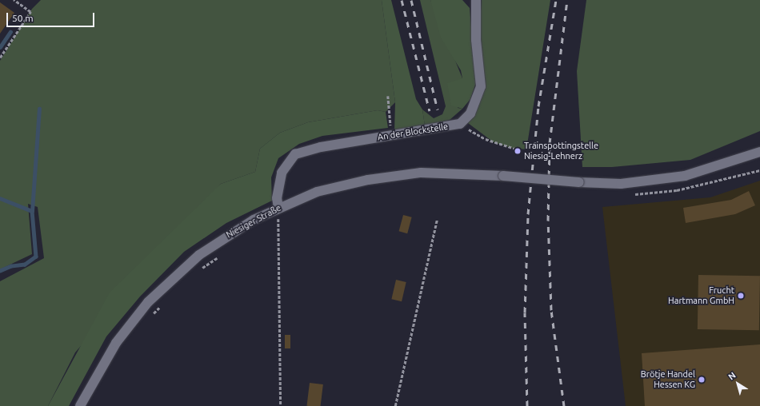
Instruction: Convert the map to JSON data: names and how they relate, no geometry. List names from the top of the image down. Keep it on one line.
{"streets":{"main road":["An der Blockstelle","Niesiger Straße"]},"crossings":[["An der Blockstelle","Niesiger Straße"]],"places":["Trainspottingstelle Niesig-Lehnerz","Frucht Hartmann GmbH","Brötje Handel Hessen KG"],"scale_bar":"50 m","north":"top left"}
